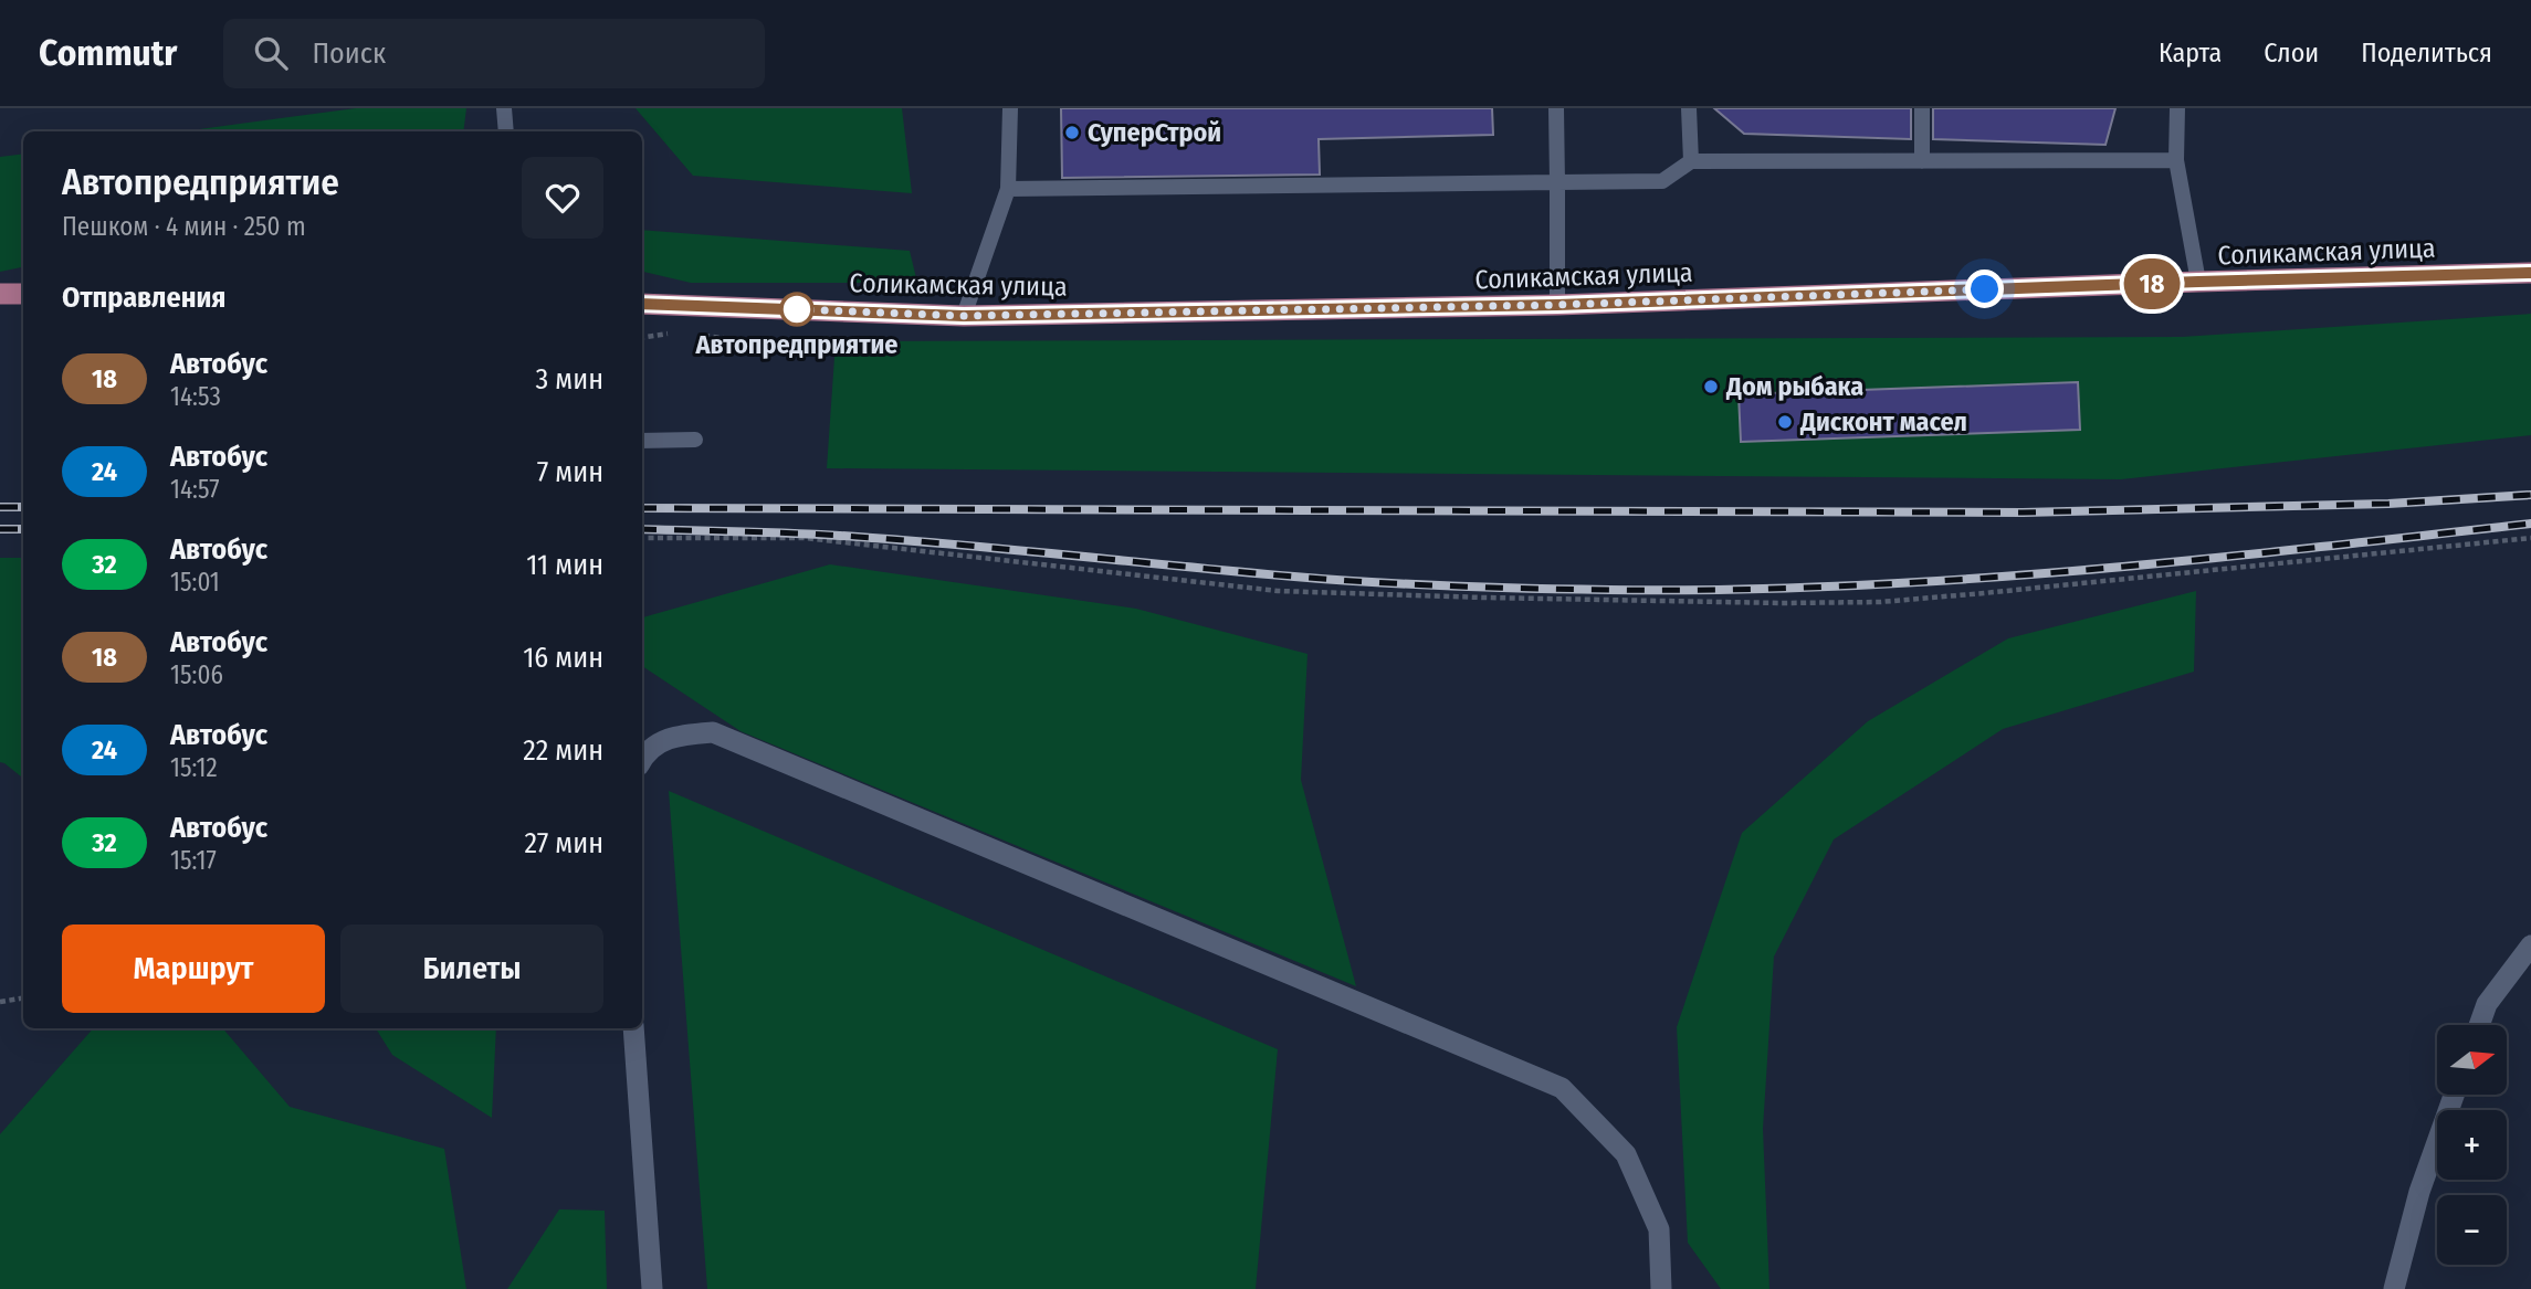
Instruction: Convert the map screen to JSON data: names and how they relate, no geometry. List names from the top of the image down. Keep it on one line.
{"streets":{"main road":["Соликамская улица"]},"places":["СуперСтрой","Автопредприятие","Дом рыбака","Дисконт масел"],"lines":["bus line 18"],"north":"right","page":{"header":"Commutr","search":"Поиск","nav":["Карта","Слои","Поделиться"],"on_map":"18","heading":[["Автопредприятие","Пешком · 4 мин · 250 m"],"Отправления"],"list":[{"mark":"18","name":"Автобус","note":"14:53","value":"3 мин"},{"mark":"24","name":"Автобус","note":"14:57","value":"7 мин"},{"mark":"32","name":"Автобус","note":"15:01","value":"11 мин"},{"mark":"18","name":"Автобус","note":"15:06","value":"16 мин"},{"mark":"24","name":"Автобус","note":"15:12","value":"22 мин"},{"mark":"32","name":"Автобус","note":"15:17","value":"27 мин"}],"buttons":["Маршрут","Билеты"],"map_buttons":["+","−"]}}
